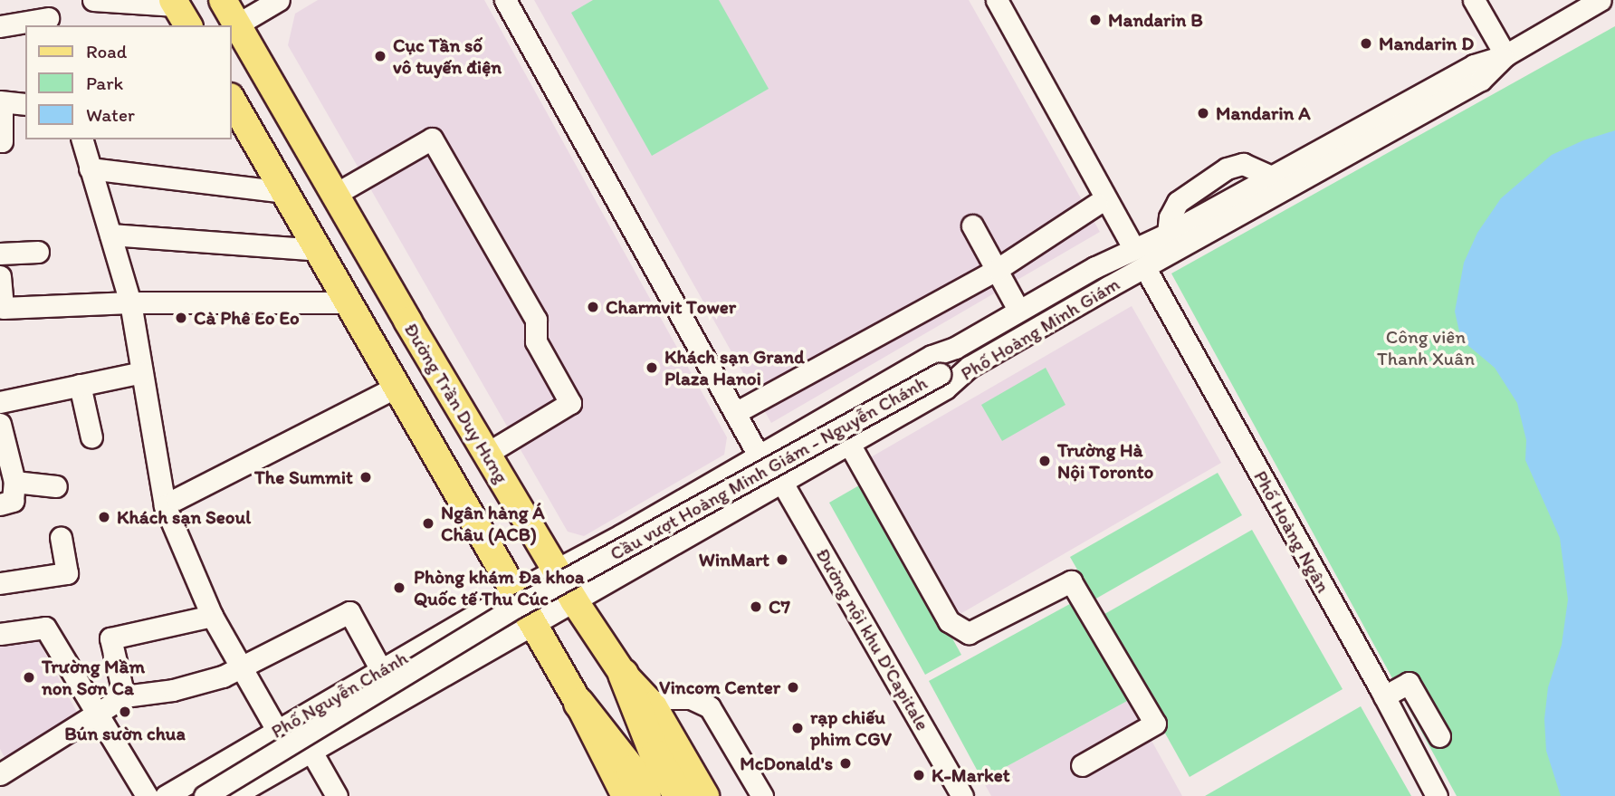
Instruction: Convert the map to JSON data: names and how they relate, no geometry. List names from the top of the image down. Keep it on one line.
{"streets":{"main road":["Đường Trần Duy Hưng"],"street":["Phố Hoàng Minh Giám","Cầu vượt Hoàng Minh Giám - Nguyễn Chánh","Phố Hoàng Ngân","Đường nội khu D'Capitale","Phố Nguyễn Chánh"]},"crossings":[["Phố Hoàng Minh Giám","Đường Trần Duy Hưng"],["Phố Hoàng Minh Giám","Cầu vượt Hoàng Minh Giám - Nguyễn Chánh"],["Phố Hoàng Minh Giám","Phố Hoàng Ngân"],["Phố Hoàng Minh Giám","Đường nội khu D'Capitale"],["Phố Hoàng Minh Giám","Phố Nguyễn Chánh"]],"parks":["Công viên Thanh Xuân"],"places":["Mandarin B","Mandarin D","Cục Tần số vô tuyến điện","Mandarin A","Charmvit Tower","Cà Phê Eo Eo","Khách sạn Grand Plaza Hanoi","Trường Hà Nội Toronto","The Summit","Khách sạn Seoul","Ngân hàng Á Châu (ACB)","WinMart","Phòng khám Đa khoa Quốc tế Thu Cúc","C7","Trường Mầm non Sơn Ca","Vincom Center","Bún sườn chua","rạp chiếu phim CGV","McDonald's","K-Market"],"legend":["Road","Park","Water"]}
